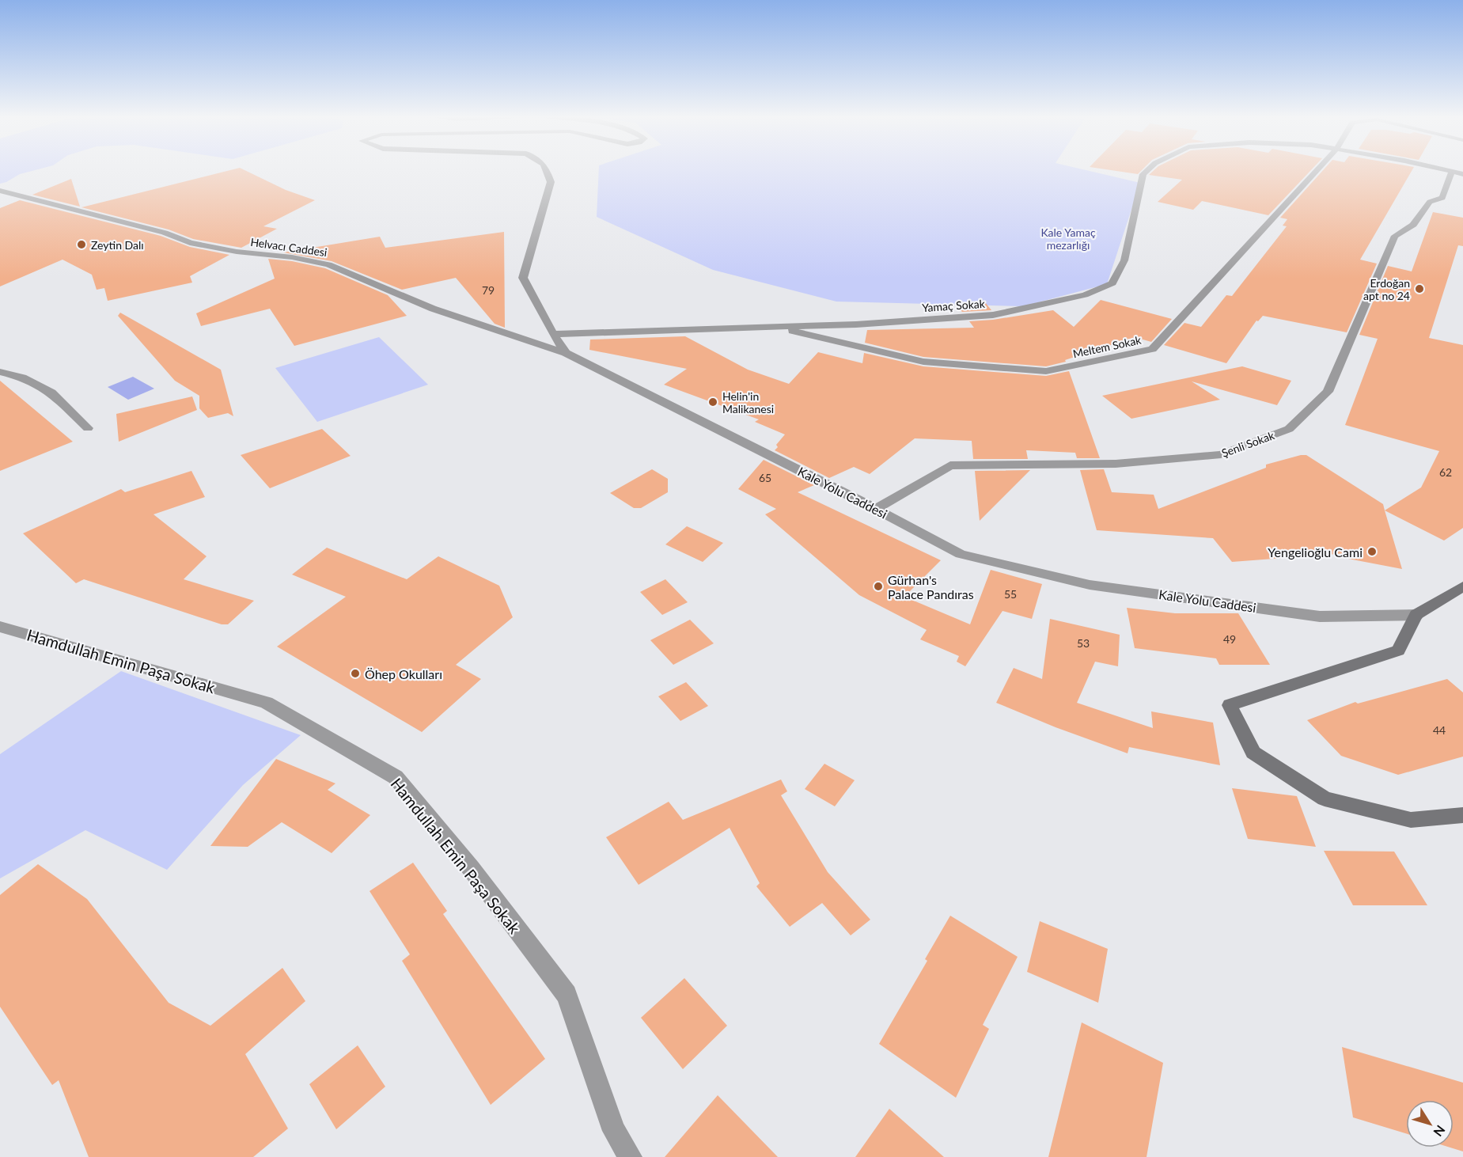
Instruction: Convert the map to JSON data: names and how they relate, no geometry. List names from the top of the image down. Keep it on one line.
{"streets":{"street":["Helvacı Caddesi","Yamaç Sokak","Meltem Sokak","Şenli Sokak","Kale Yolu Caddesi","Hamdullah Emin Paşa Sokak"]},"crossings":[["Helvacı Caddesi","Kale Yolu Caddesi"],["Yamaç Sokak","Meltem Sokak"],["Yamaç Sokak","Kale Yolu Caddesi"],["Şenli Sokak","Kale Yolu Caddesi"]],"parks":["Kale Yamaç mezarlığı"],"places":["Zeytin Dalı","Erdoğan apt no 24","Helin'in Malikanesi","Yengelioğlu Cami","Gürhan's Palace Pandıras","Öhep Okulları"],"house_numbers":["79","62","65","55","49","53","44"],"north":"bottom right"}
